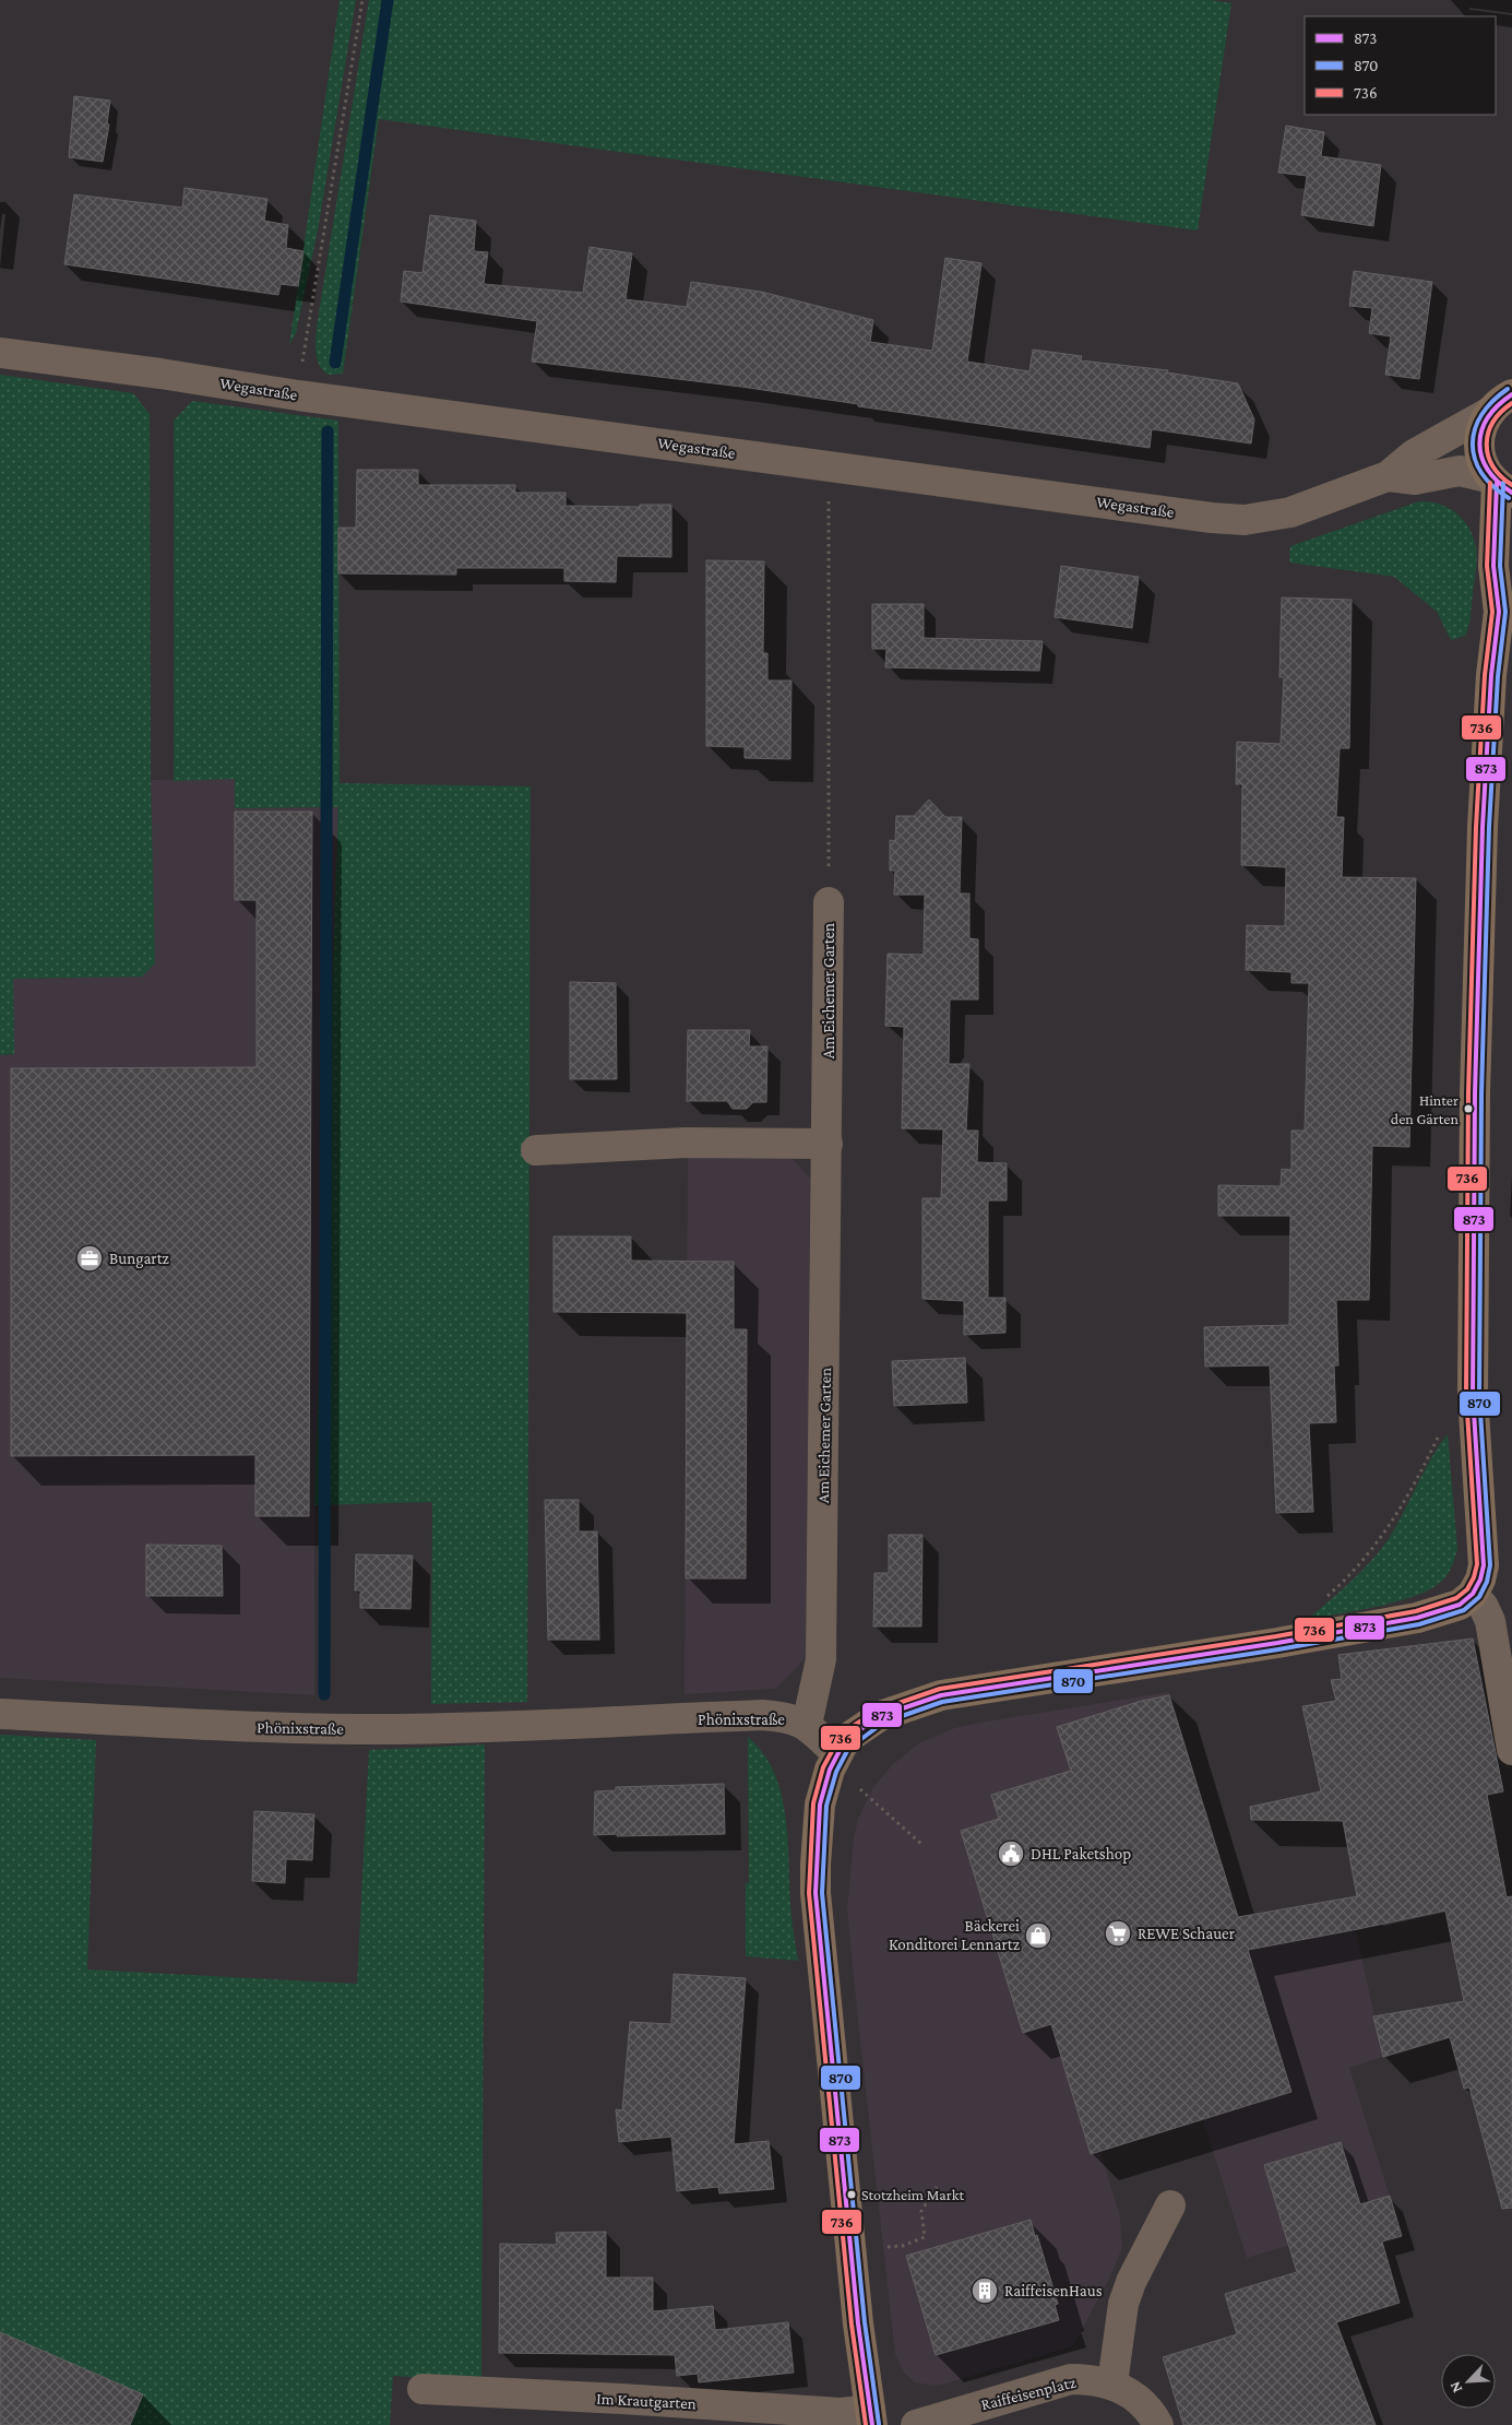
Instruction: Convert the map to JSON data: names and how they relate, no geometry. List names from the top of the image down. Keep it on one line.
{"streets":{"main road":["Im Krautgarten"],"street":["Wegastraße","Am Eichemer Garten","Phönixstraße","Raiffeisenplatz"]},"crossings":[["Am Eichemer Garten","Phönixstraße"],["Phönixstraße","Im Krautgarten"]],"places":{"other":["Hinter den Gärten","Stotzheim Markt"],"office":["Bungartz"],"public building":["DHL Paketshop"],"supermarket":["REWE Schauer"],"shop":["Bäckerei Konditorei Lennartz"],"building":["RaiffeisenHaus"]},"lines":["transit line 870","transit line 873","transit line 736"],"legend":["873","870","736"],"north":"bottom left"}
